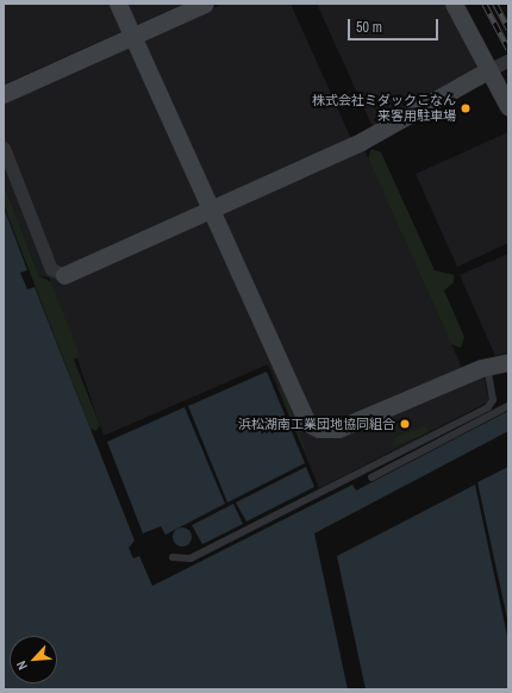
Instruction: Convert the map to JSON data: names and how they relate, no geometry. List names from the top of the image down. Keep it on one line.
{"places":["株式会社ミダックこなん 来客用駐車場","浜松湖南工業団地協同組合"],"scale_bar":"50 m","north":"bottom left"}
